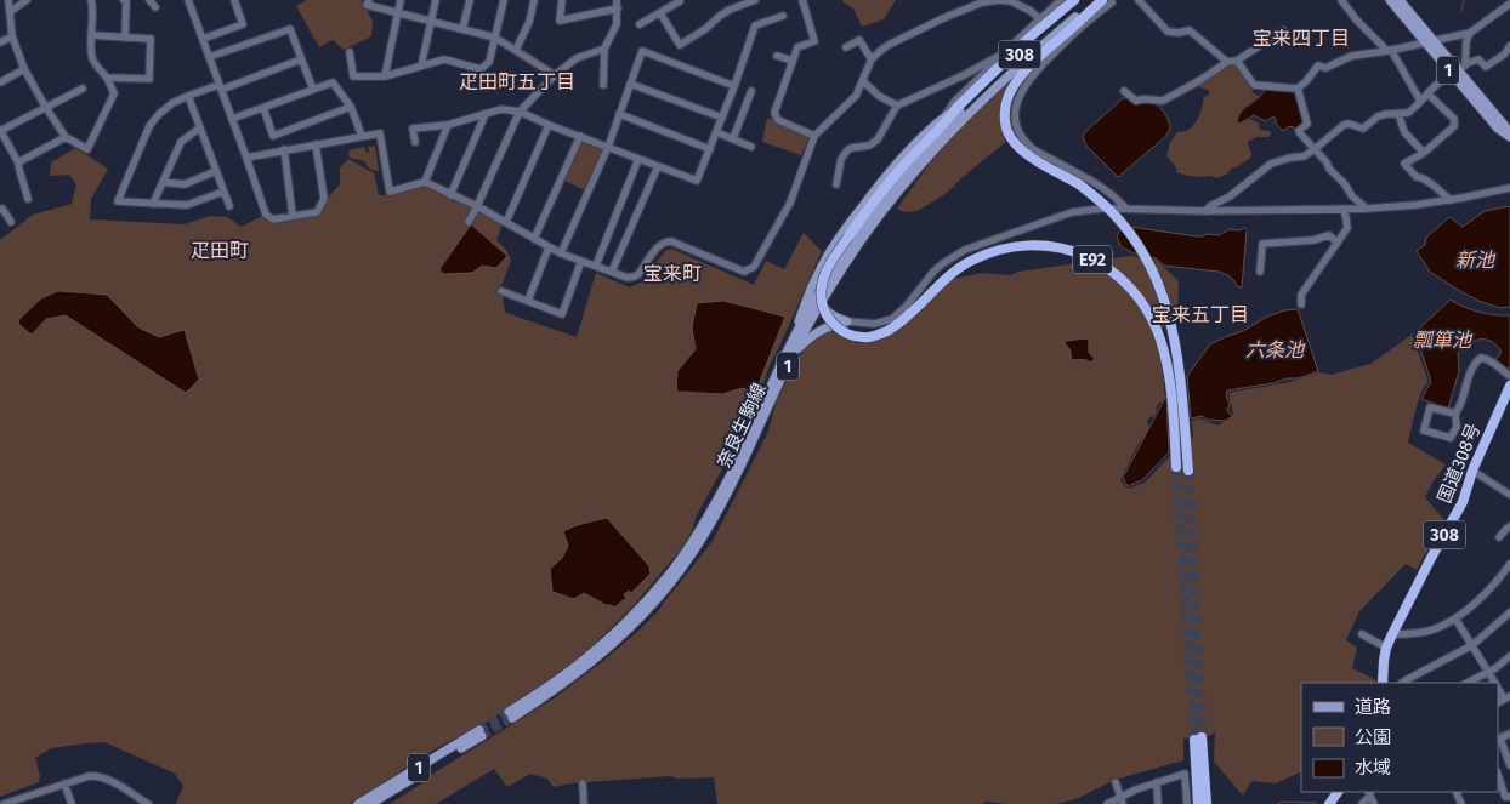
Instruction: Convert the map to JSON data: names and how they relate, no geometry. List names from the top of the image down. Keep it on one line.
{"streets":{"highway":["308","E92","国道308号"],"main road":["1","奈良生駒線"]},"crossings":[["308","E92"],["308","奈良生駒線"],["E92","奈良生駒線"]],"districts":["宝来四丁目","疋田町五丁目","疋田町","宝来町","宝来五丁目"],"water":["新池","瓢箪池","六条池"],"legend":["道路","公園","水域"]}
